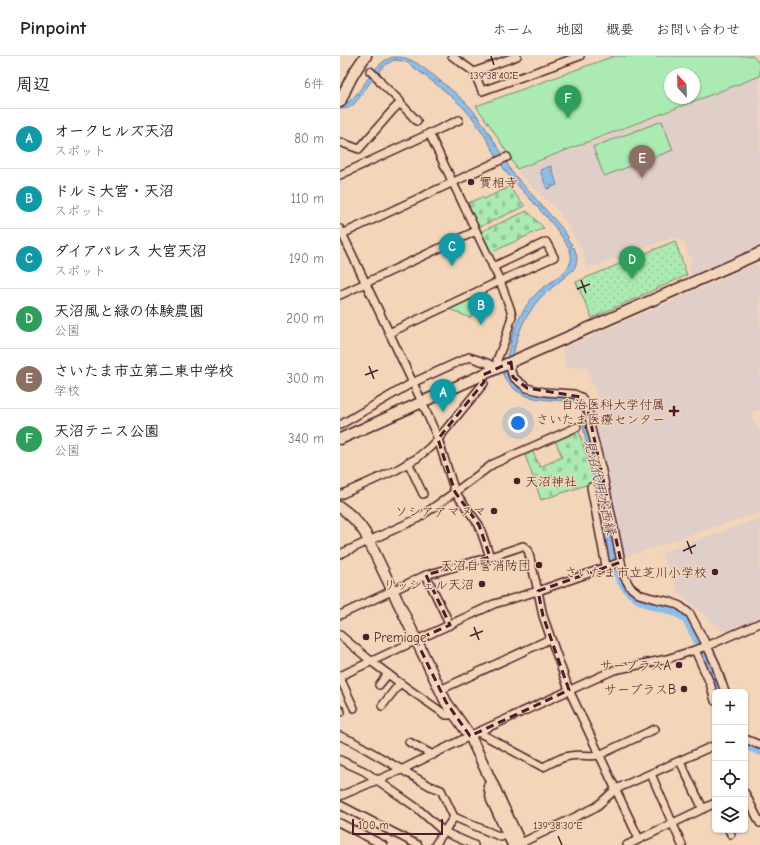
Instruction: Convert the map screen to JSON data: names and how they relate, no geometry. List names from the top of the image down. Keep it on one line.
{"water":["見沼代用水西縁"],"places":{"other":["實相寺","天沼神社","ソシアアマヌマ","天沼自警消防団","さいたま市立芝川小学校","リッシェル天沼","Premiage","サープラスA","サープラスB"],"health":["自治医科大学付属 さいたま医療センター"]},"scale_bar":"100 m","north":"top","page":{"header":"Pinpoint","nav":["ホーム","地図","概要","お問い合わせ"],"heading":["周辺","6件"],"pins":["F","E","C","D","B","A"],"list":[{"mark":"A","name":"オークヒルズ天沼","note":"スポット","value":"80 m"},{"mark":"B","name":"ドルミ大宮・天沼","note":"スポット","value":"110 m"},{"mark":"C","name":"ダイアパレス 大宮天沼","note":"スポット","value":"190 m"},{"mark":"D","name":"天沼風と緑の体験農園","note":"公園","value":"200 m"},{"mark":"E","name":"さいたま市立第二東中学校","note":"学校","value":"300 m"},{"mark":"F","name":"天沼テニス公園","note":"公園","value":"340 m"}],"map_buttons":["+","−"],"scale":"100 m"},"coordinates":["139°38'40\"E","139°38'30\"E"]}
